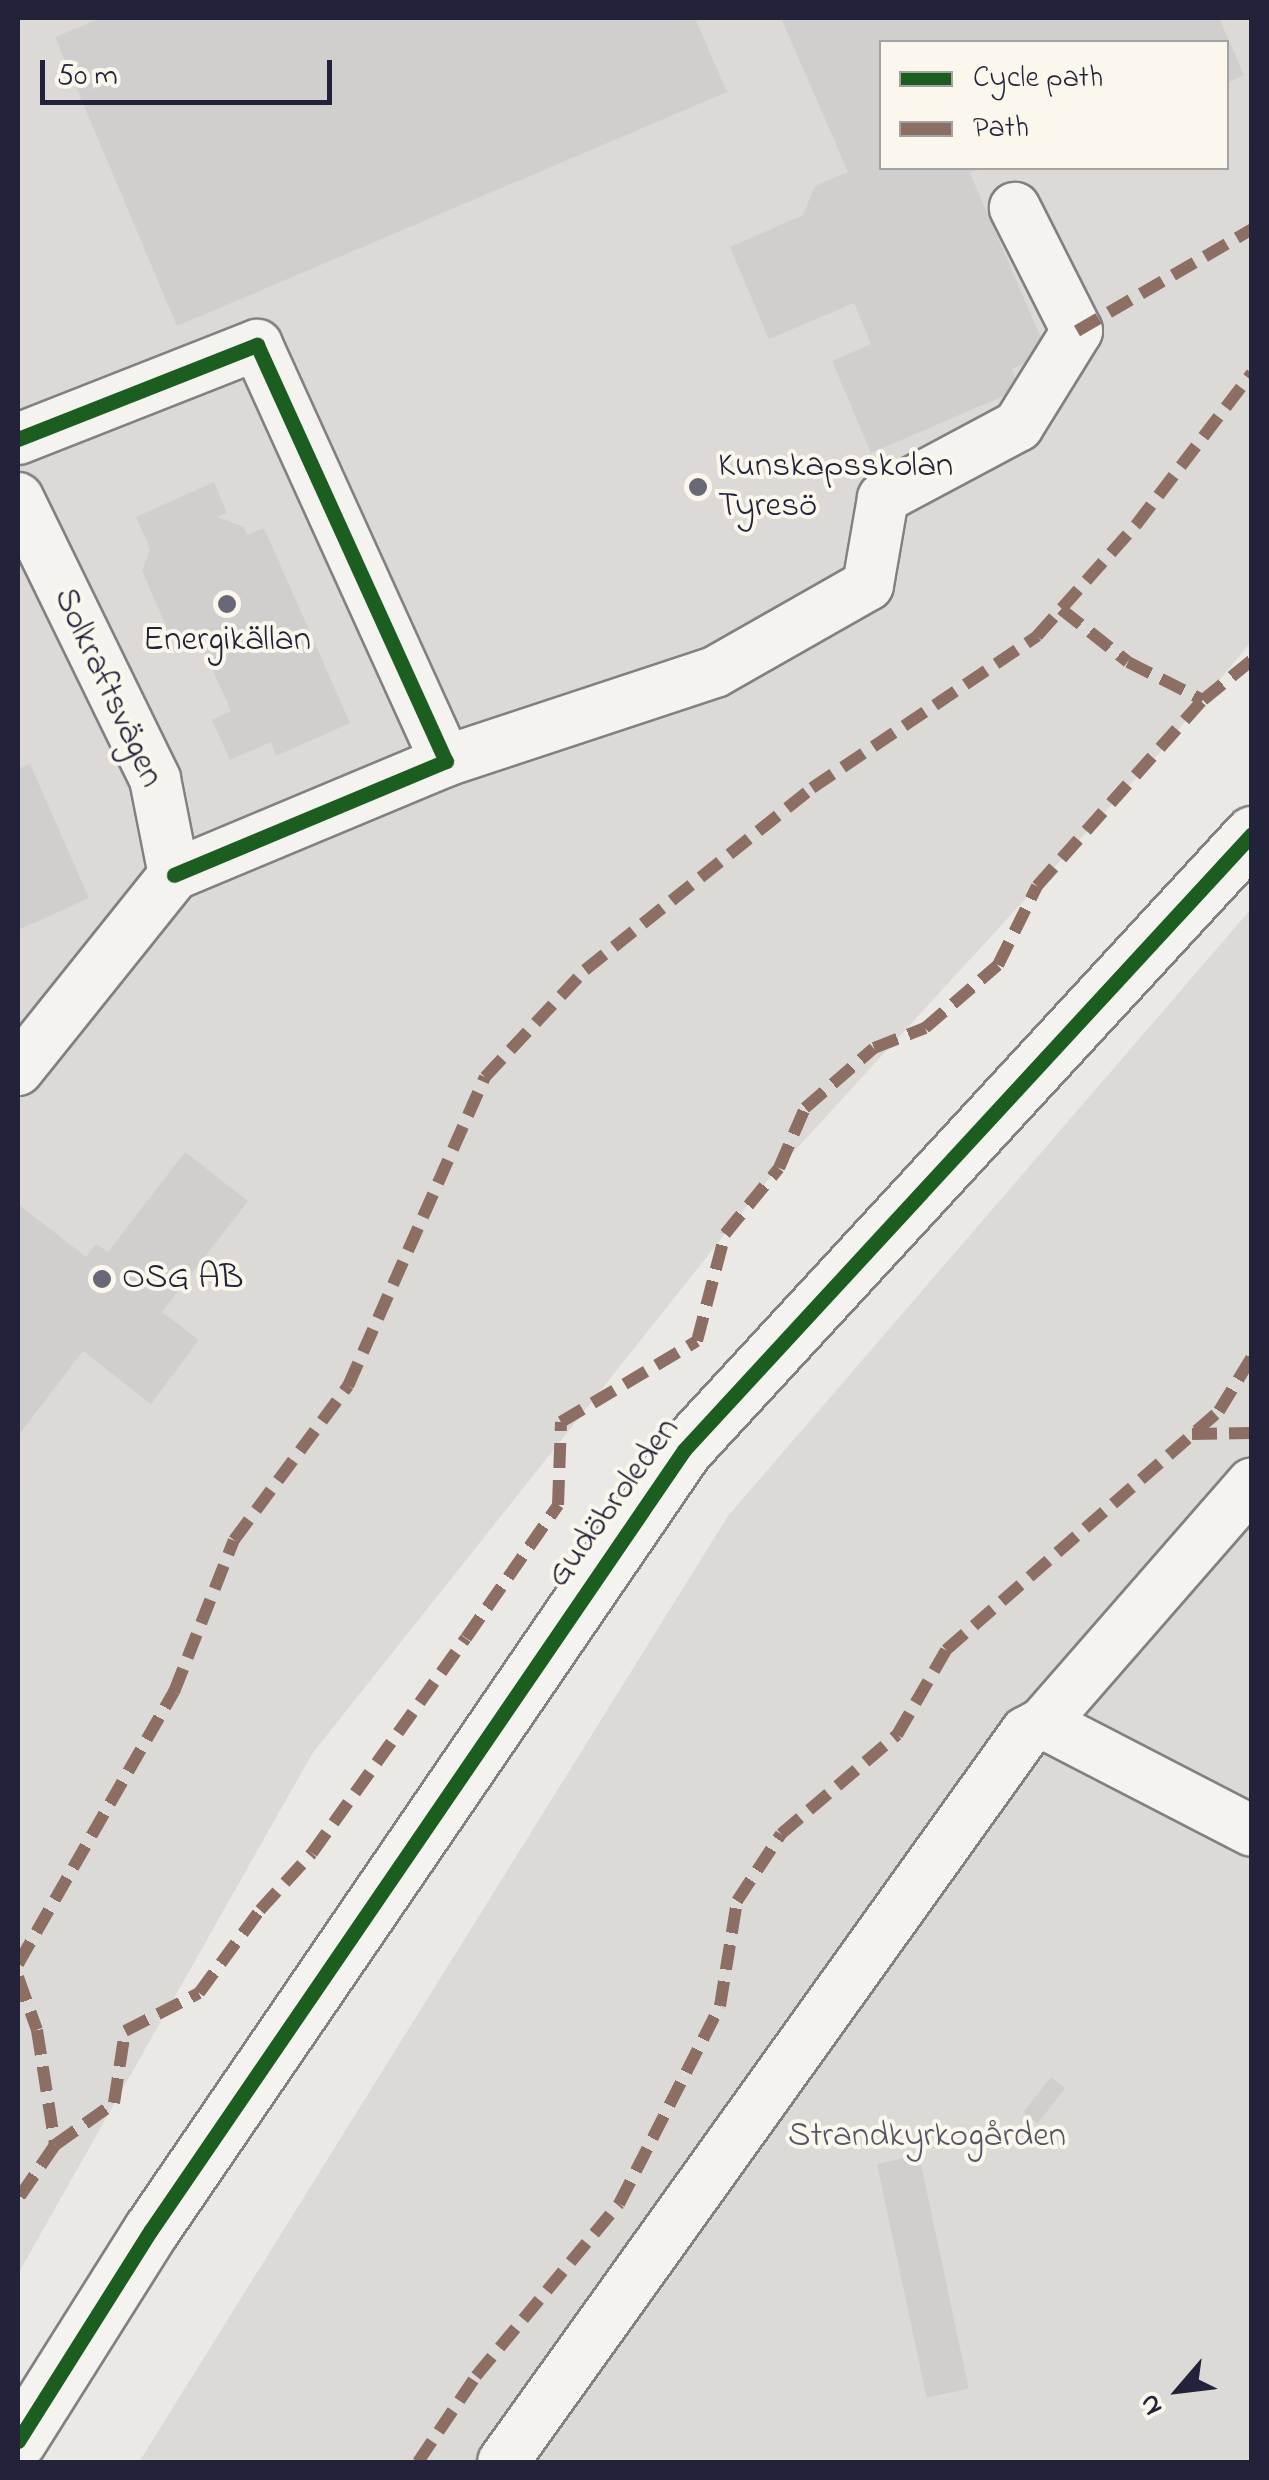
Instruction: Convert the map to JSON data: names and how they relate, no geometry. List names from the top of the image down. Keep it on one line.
{"streets":{"main road":["Gudöbroleden"],"street":["Solkraftsvägen"]},"parks":["Strandkyrkogården"],"places":["Kunskapsskolan Tyresö","Energikällan","OSG AB"],"legend":["Cycle path","Path"],"scale_bar":"50 m","north":"bottom left"}
